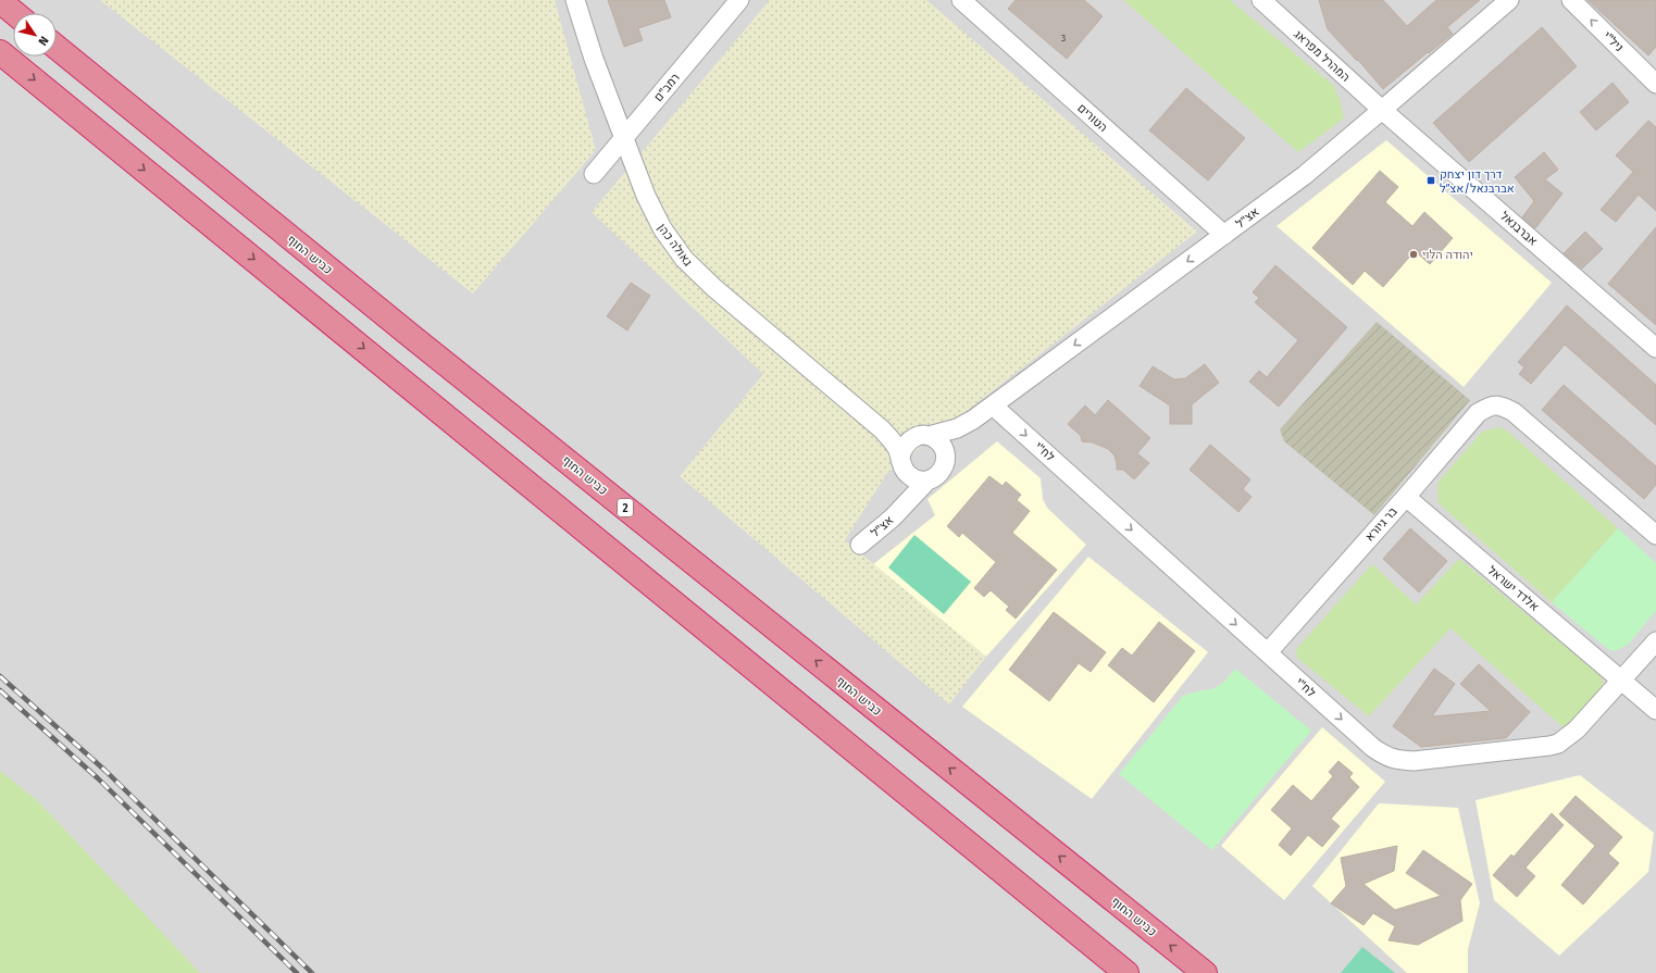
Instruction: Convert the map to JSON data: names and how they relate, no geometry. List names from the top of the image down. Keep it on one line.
{"streets":{"highway":["כביש החוף","2"],"street":["ניל\"י","המהרל מפראג","רמב\"ם","הטורים","אצ\"ל","אברבנאל","גאולה כהן","לח\"י","בר גיורא","אלדד ישראל"]},"crossings":[["המהרל מפראג","אצ\"ל"],["המהרל מפראג","אברבנאל"],["רמב\"ם","גאולה כהן"],["הטורים","אצ\"ל"],["אצ\"ל","אברבנאל"],["אצ\"ל","גאולה כהן"],["אצ\"ל","לח\"י"],["לח\"י","בר גיורא"],["לח\"י","אלדד ישראל"],["בר גיורא","אלדד ישראל"]],"one_way":["ניל\"י","לח\"י"],"places":{"transit":["דרך דון יצחק אברבנאל/אצ״ל"],"other":["יהודה הלוי"]},"house_numbers":["3"],"north":"bottom right"}
